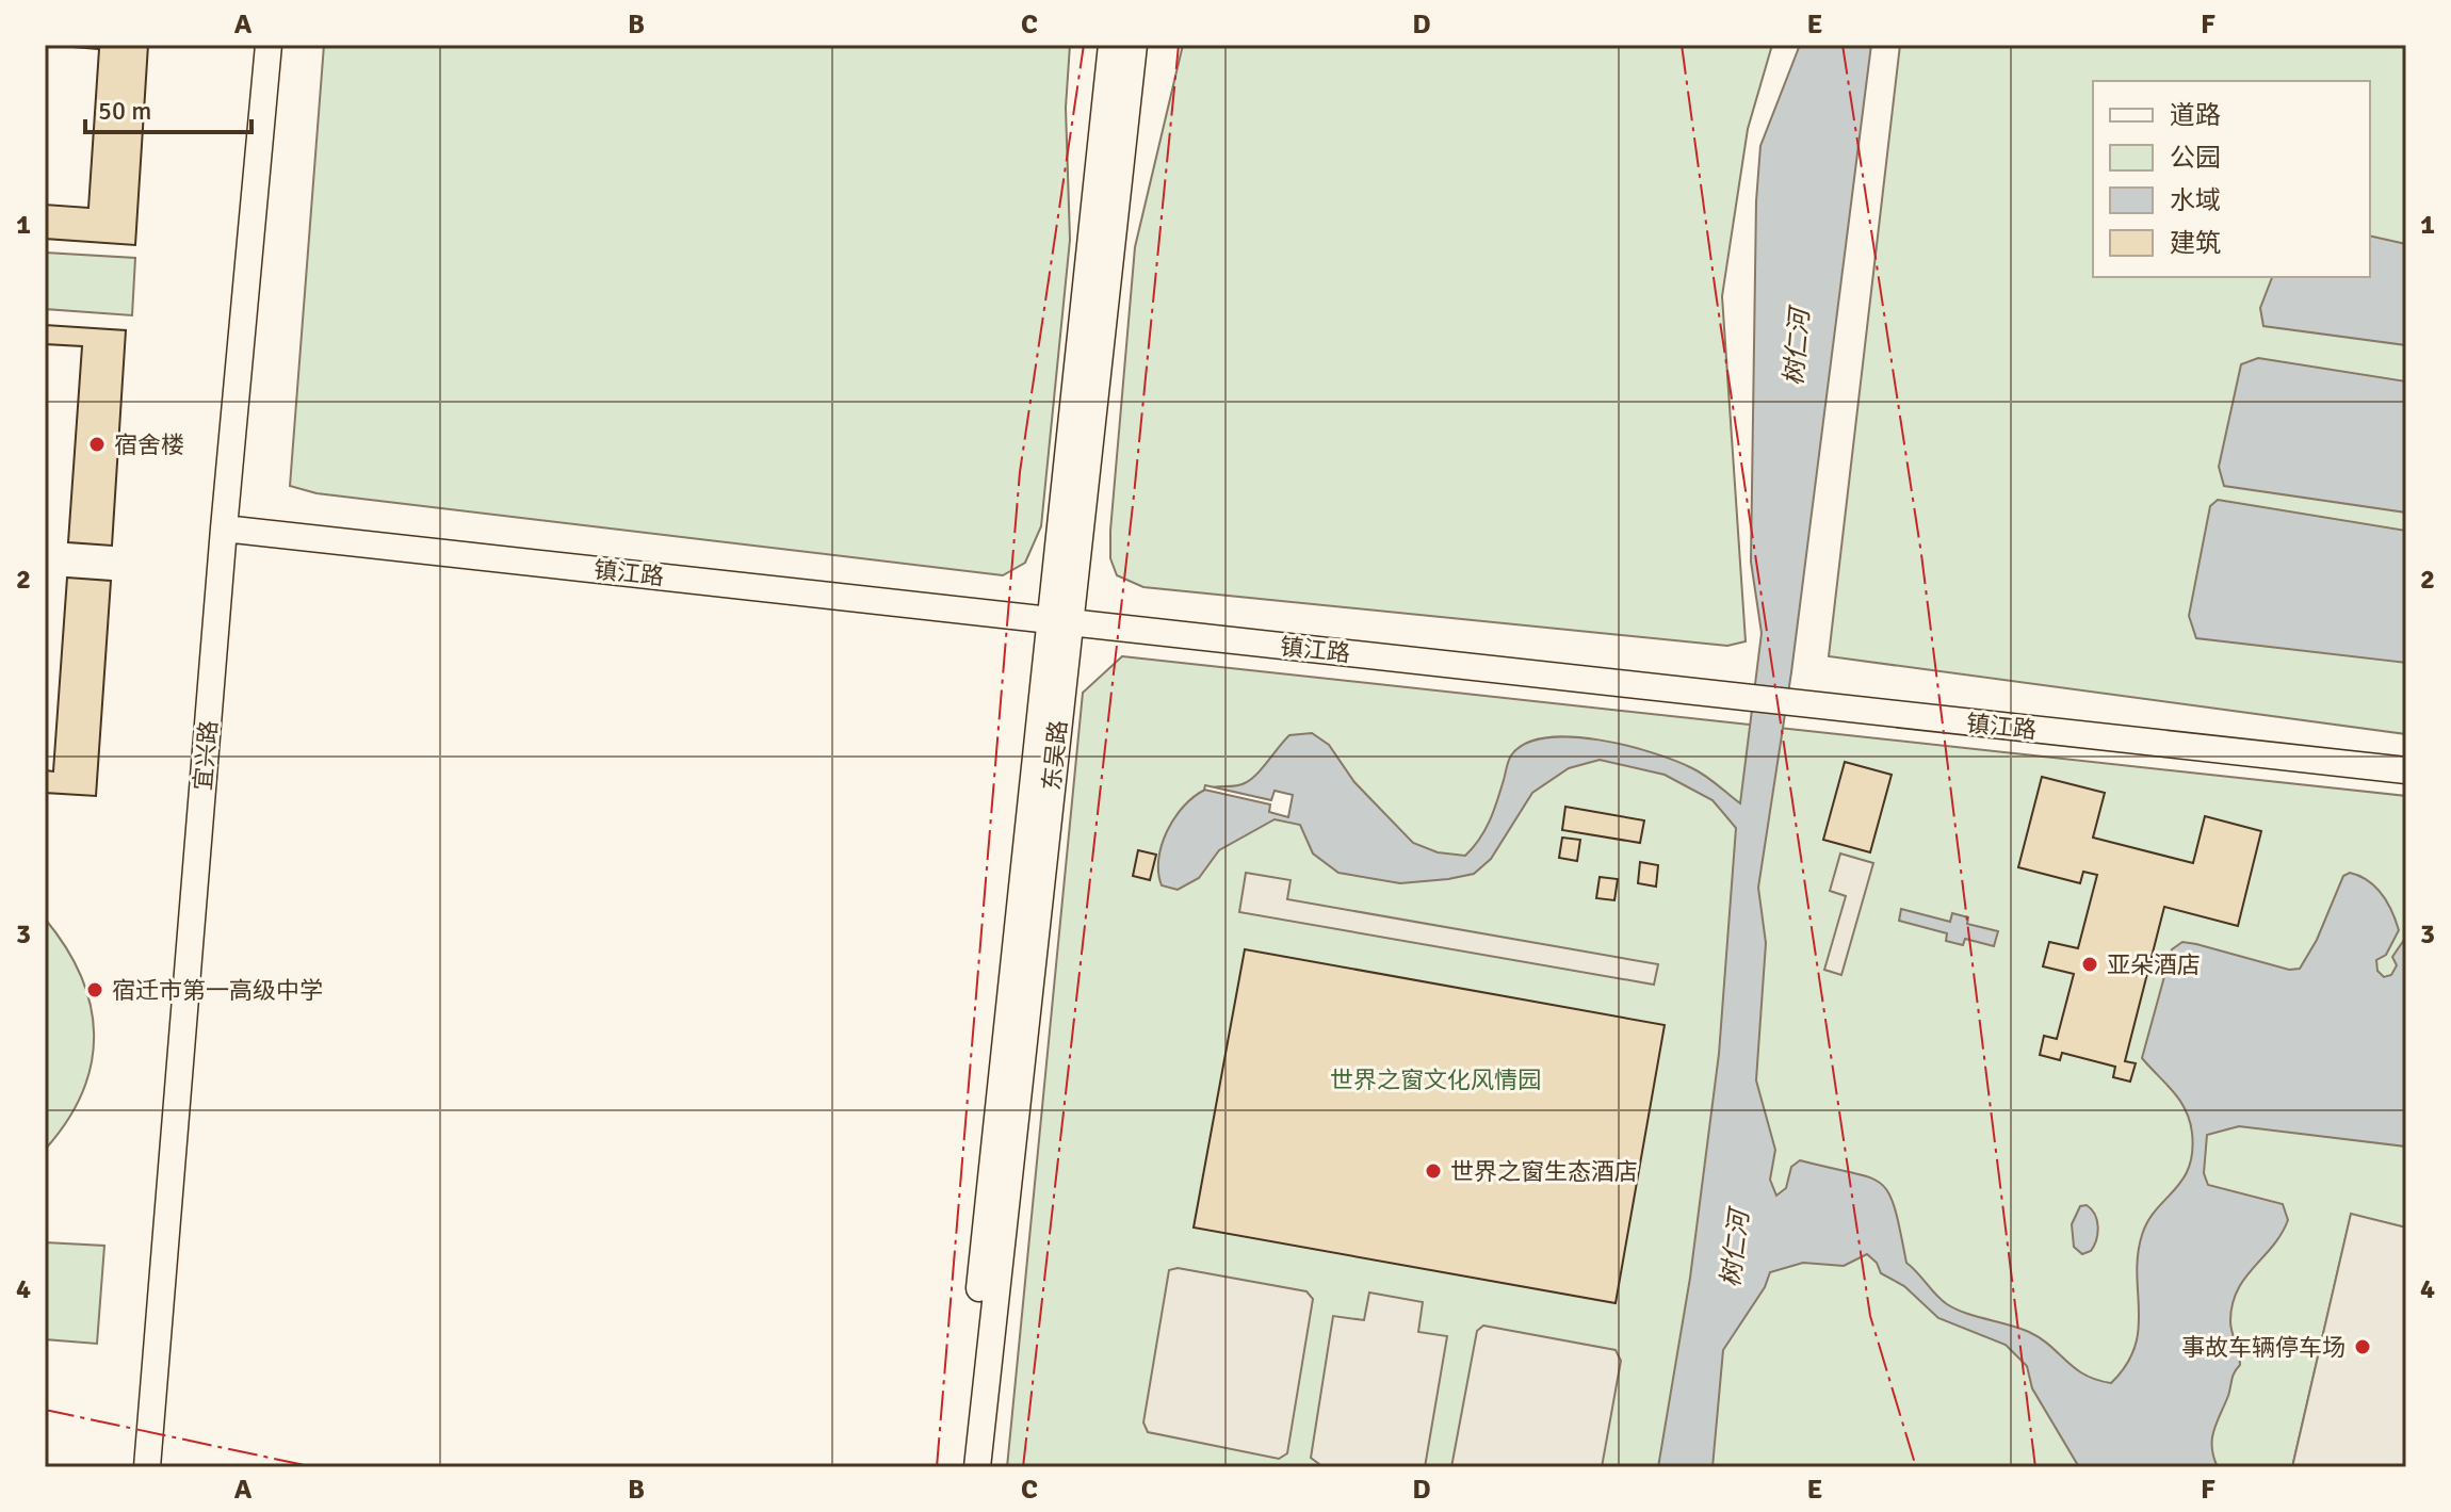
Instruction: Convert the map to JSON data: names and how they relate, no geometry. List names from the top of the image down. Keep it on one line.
{"streets":{"street":["镇江路","宜兴路","东吴路"]},"crossings":[["镇江路","宜兴路"],["镇江路","东吴路"]],"water":["树仁河"],"parks":["世界之窗文化风情园"],"places":["宿舍楼","亚朵酒店","宿迁市第一高级中学","世界之窗生态酒店","事故车辆停车场"],"legend":["道路","公园","水域","建筑"],"scale_bar":"50 m","grid":{"columns":["A","B","C","D","E","F"],"rows":["1","2","3","4"]}}
